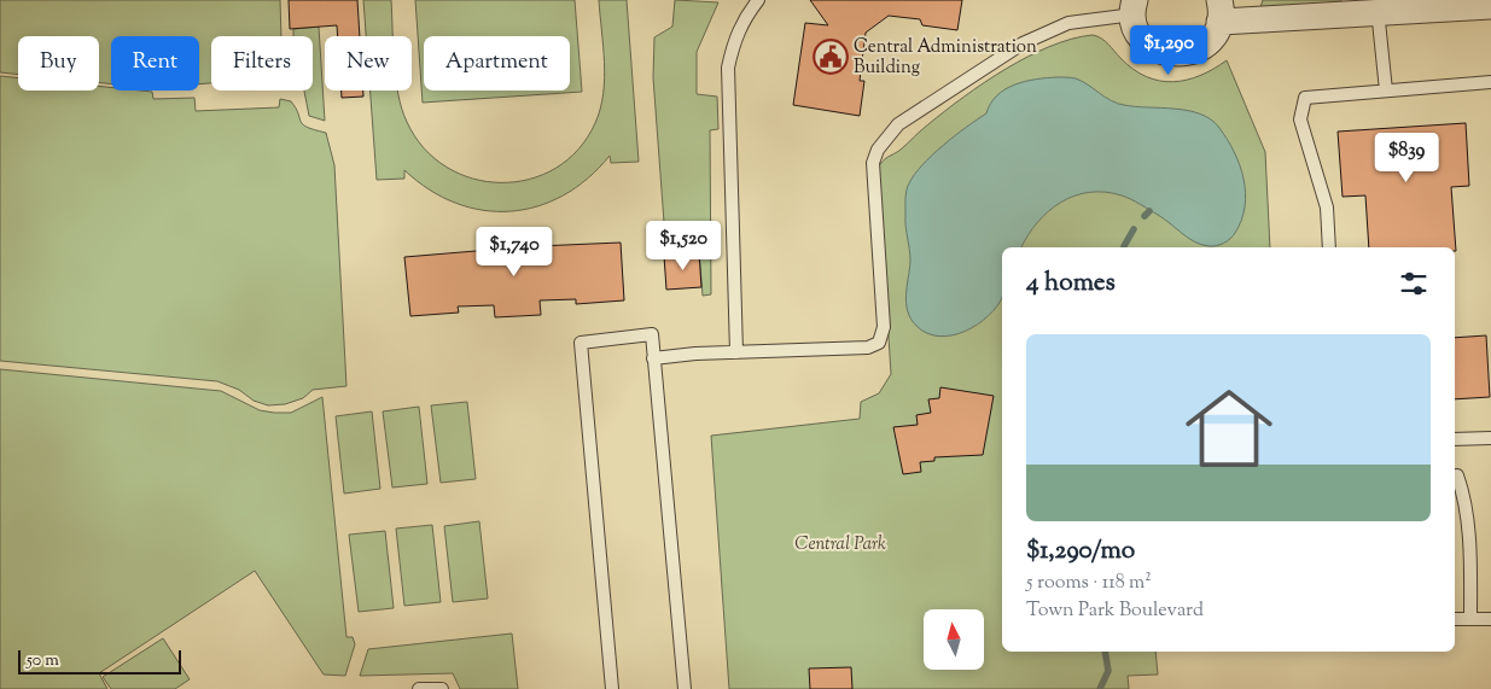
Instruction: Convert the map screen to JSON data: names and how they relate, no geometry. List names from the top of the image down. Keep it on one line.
{"parks":["Central Park"],"places":{"public building":["Central Administration Building"]},"scale_bar":"50 m","north":"top","page":{"price":["$1,290","$839","$1,520","$1,740"],"chip":["Buy","Rent","Filters","New","Apartment"],"heading":"4 homes","list":[{"name":"$1,290/mo","note":"5 rooms · 118 m² · Town Park Boulevard"}],"scale":"50 m"}}
